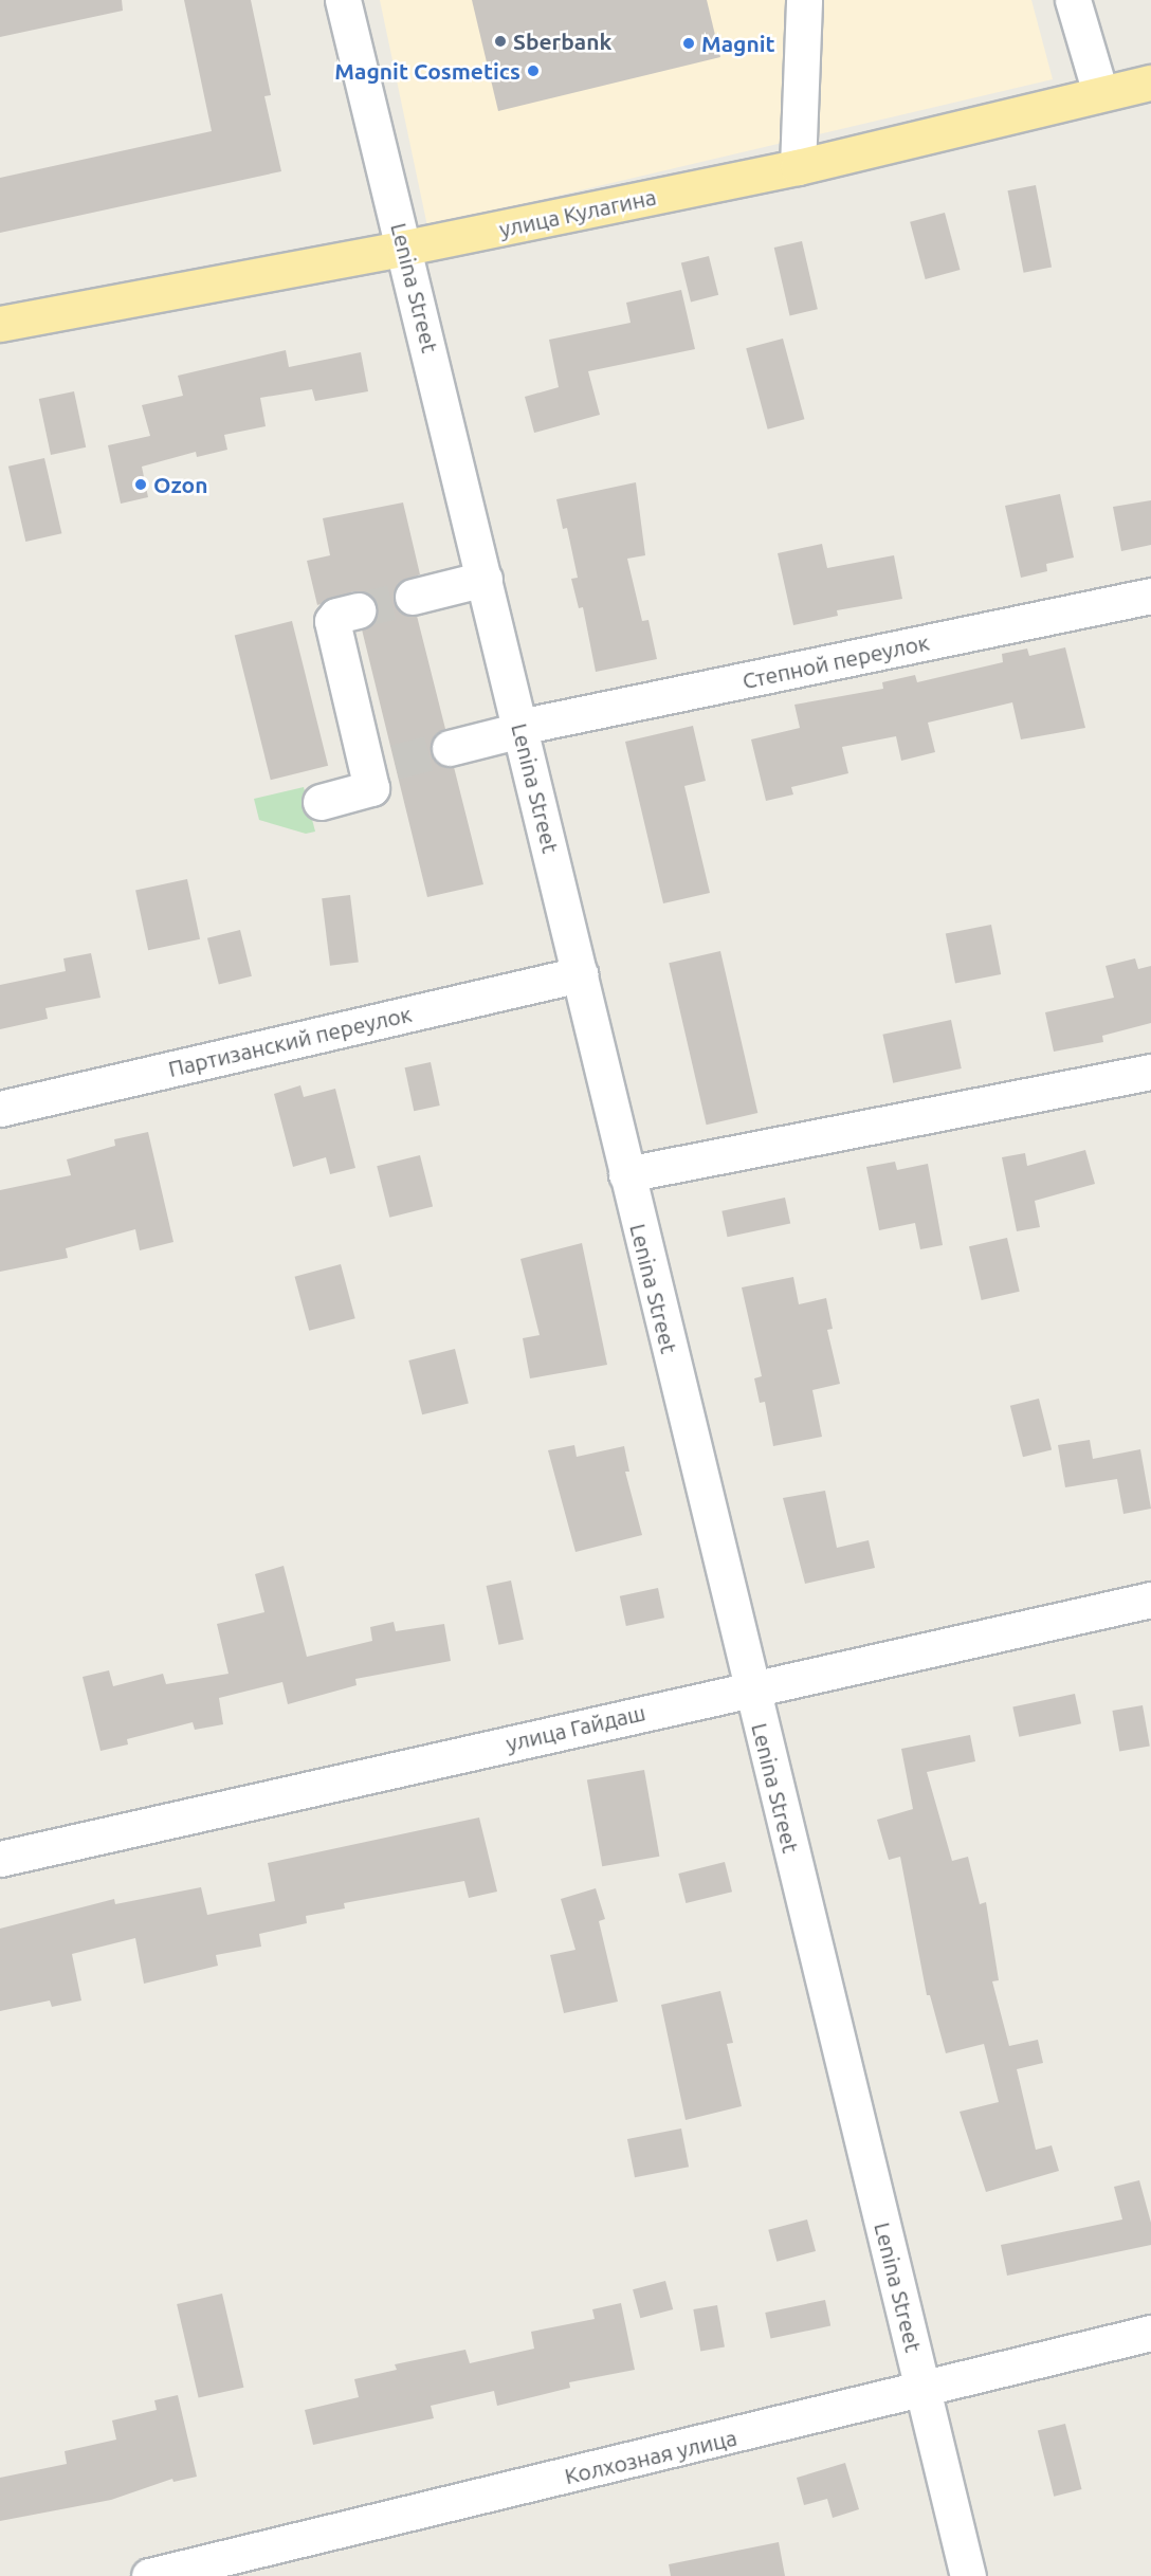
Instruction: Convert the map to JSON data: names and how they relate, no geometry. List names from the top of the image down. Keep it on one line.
{"streets":{"main road":["улица Кулагина"],"street":["Lenina Street","Степной переулок","Партизанский переулок","улица Гайдаш","Колхозная улица"]},"crossings":[["улица Кулагина","Lenina Street"],["Lenina Street","Степной переулок"],["Lenina Street","Партизанский переулок"],["Lenina Street","улица Гайдаш"],["Lenina Street","Колхозная улица"]],"places":["Sberbank","Magnit","Magnit Cosmetics","Ozon"]}
